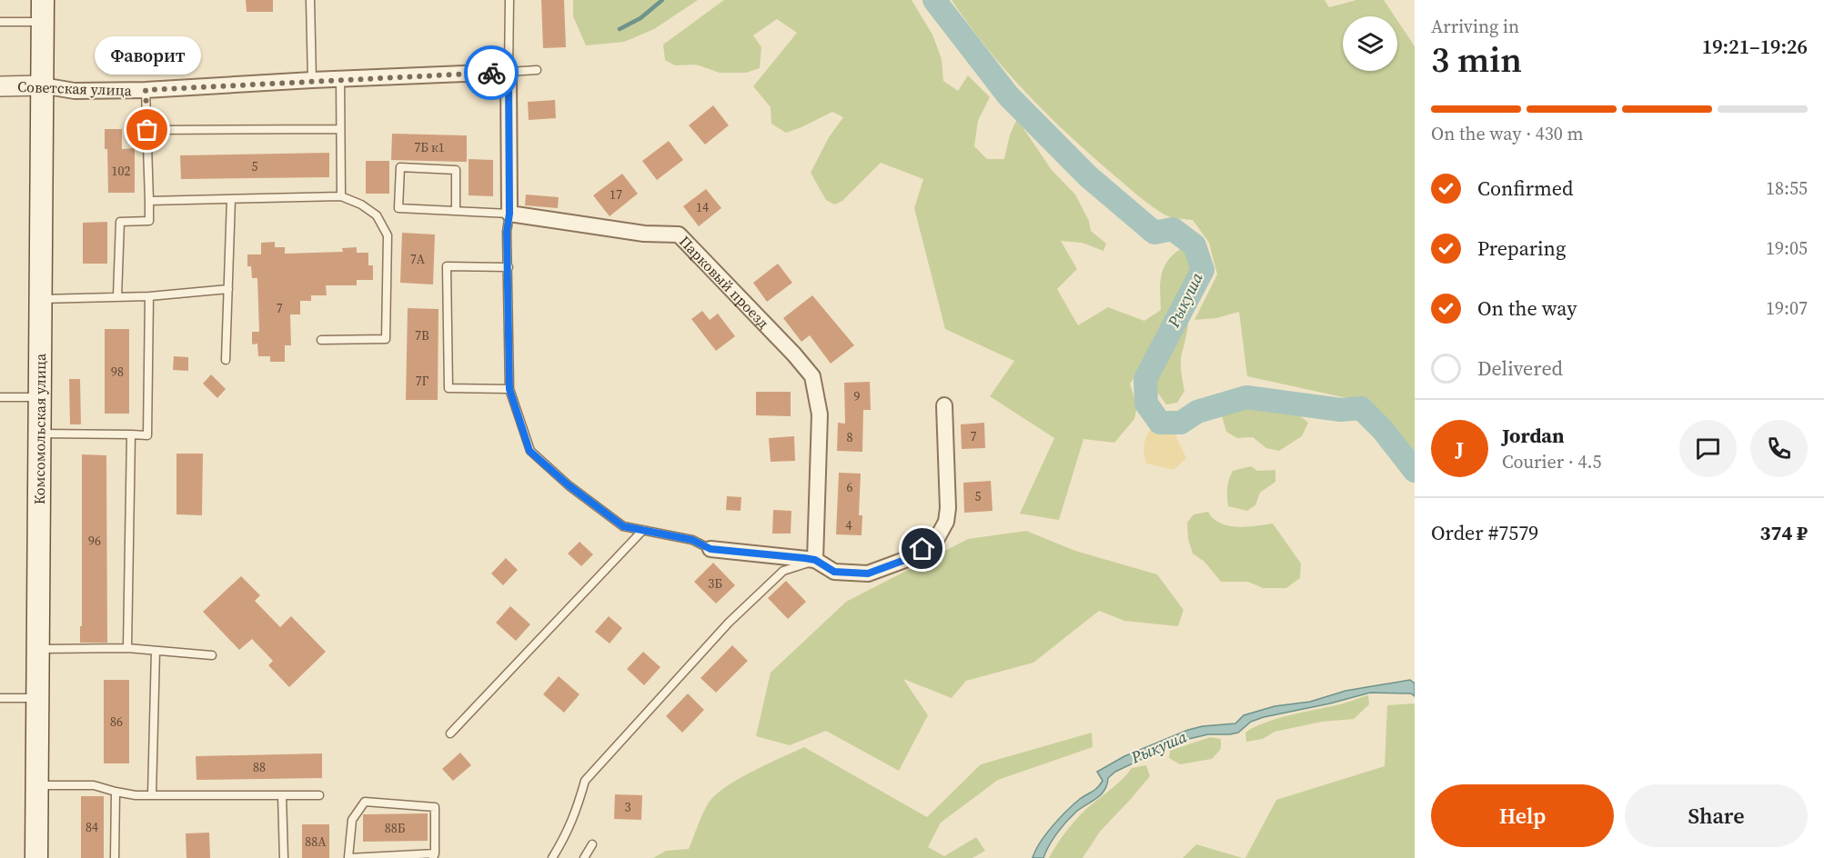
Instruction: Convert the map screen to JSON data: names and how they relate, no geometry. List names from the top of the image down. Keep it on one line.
{"streets":{"main road":["Комсомольская улица"],"street":["Советская улица","Парковый проезд"]},"crossings":[["Советская улица","Комсомольская улица"]],"water":["Рыкуша"],"places":["Фаворит"],"house_numbers":["7Б к1","5","102","17","14","7А","7","7В","98","7Г","9","7","8","6","5","4","96","3Б","86","88","3","84","88Б","88А"],"page":{"heading":["3 min","Arriving in","19:21–19:26"],"panel":["Jordan","Courier · 4.5","Order #7579","374 ₽"],"bubble":"Фаворит","bar":"On the way · 430 m","list":[["Confirmed","18:55"],["Preparing","19:05"],["On the way","19:07"],"Delivered"],"round":"J","buttons":["Help","Share"]}}
